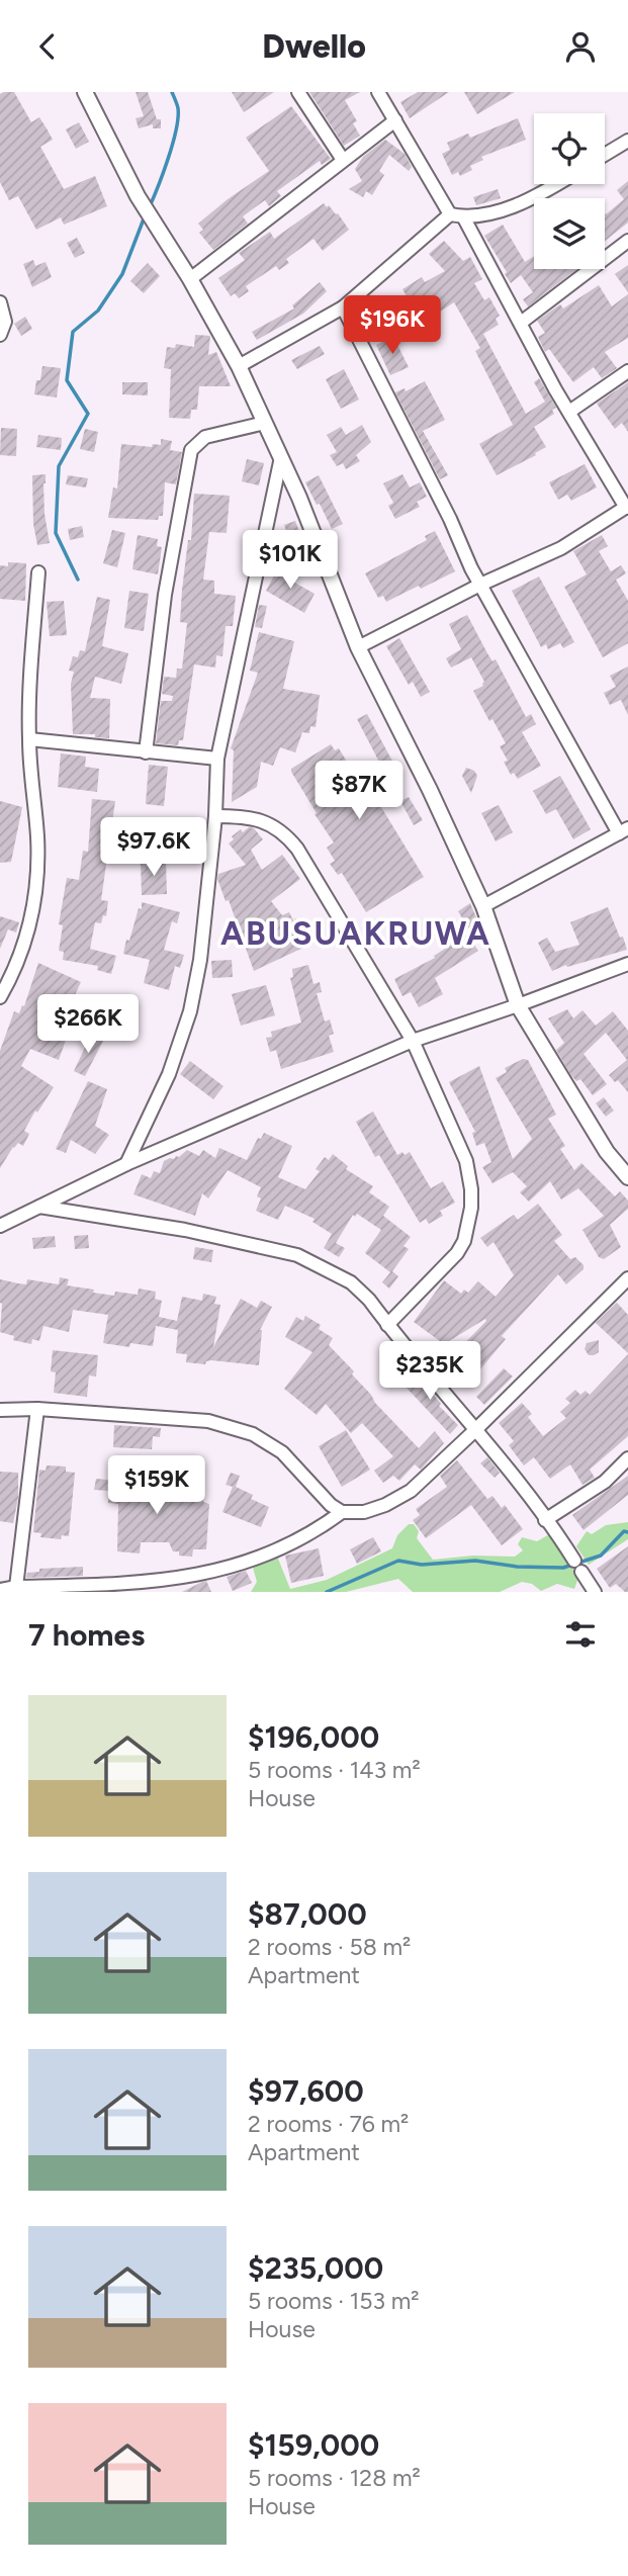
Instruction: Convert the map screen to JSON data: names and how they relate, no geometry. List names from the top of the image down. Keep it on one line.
{"districts":["ABUSUAKRUWA"],"page":{"header":"Dwello","price":["$196K","$101K","$87K","$97.6K","$266K","$235K","$159K"],"heading":"7 homes","list":[{"name":"$196,000","note":"5 rooms · 143 m² · House"},{"name":"$87,000","note":"2 rooms · 58 m² · Apartment"},{"name":"$97,600","note":"2 rooms · 76 m² · Apartment"},{"name":"$235,000","note":"5 rooms · 153 m² · House"},{"name":"$159,000","note":"5 rooms · 128 m² · House"}]}}
